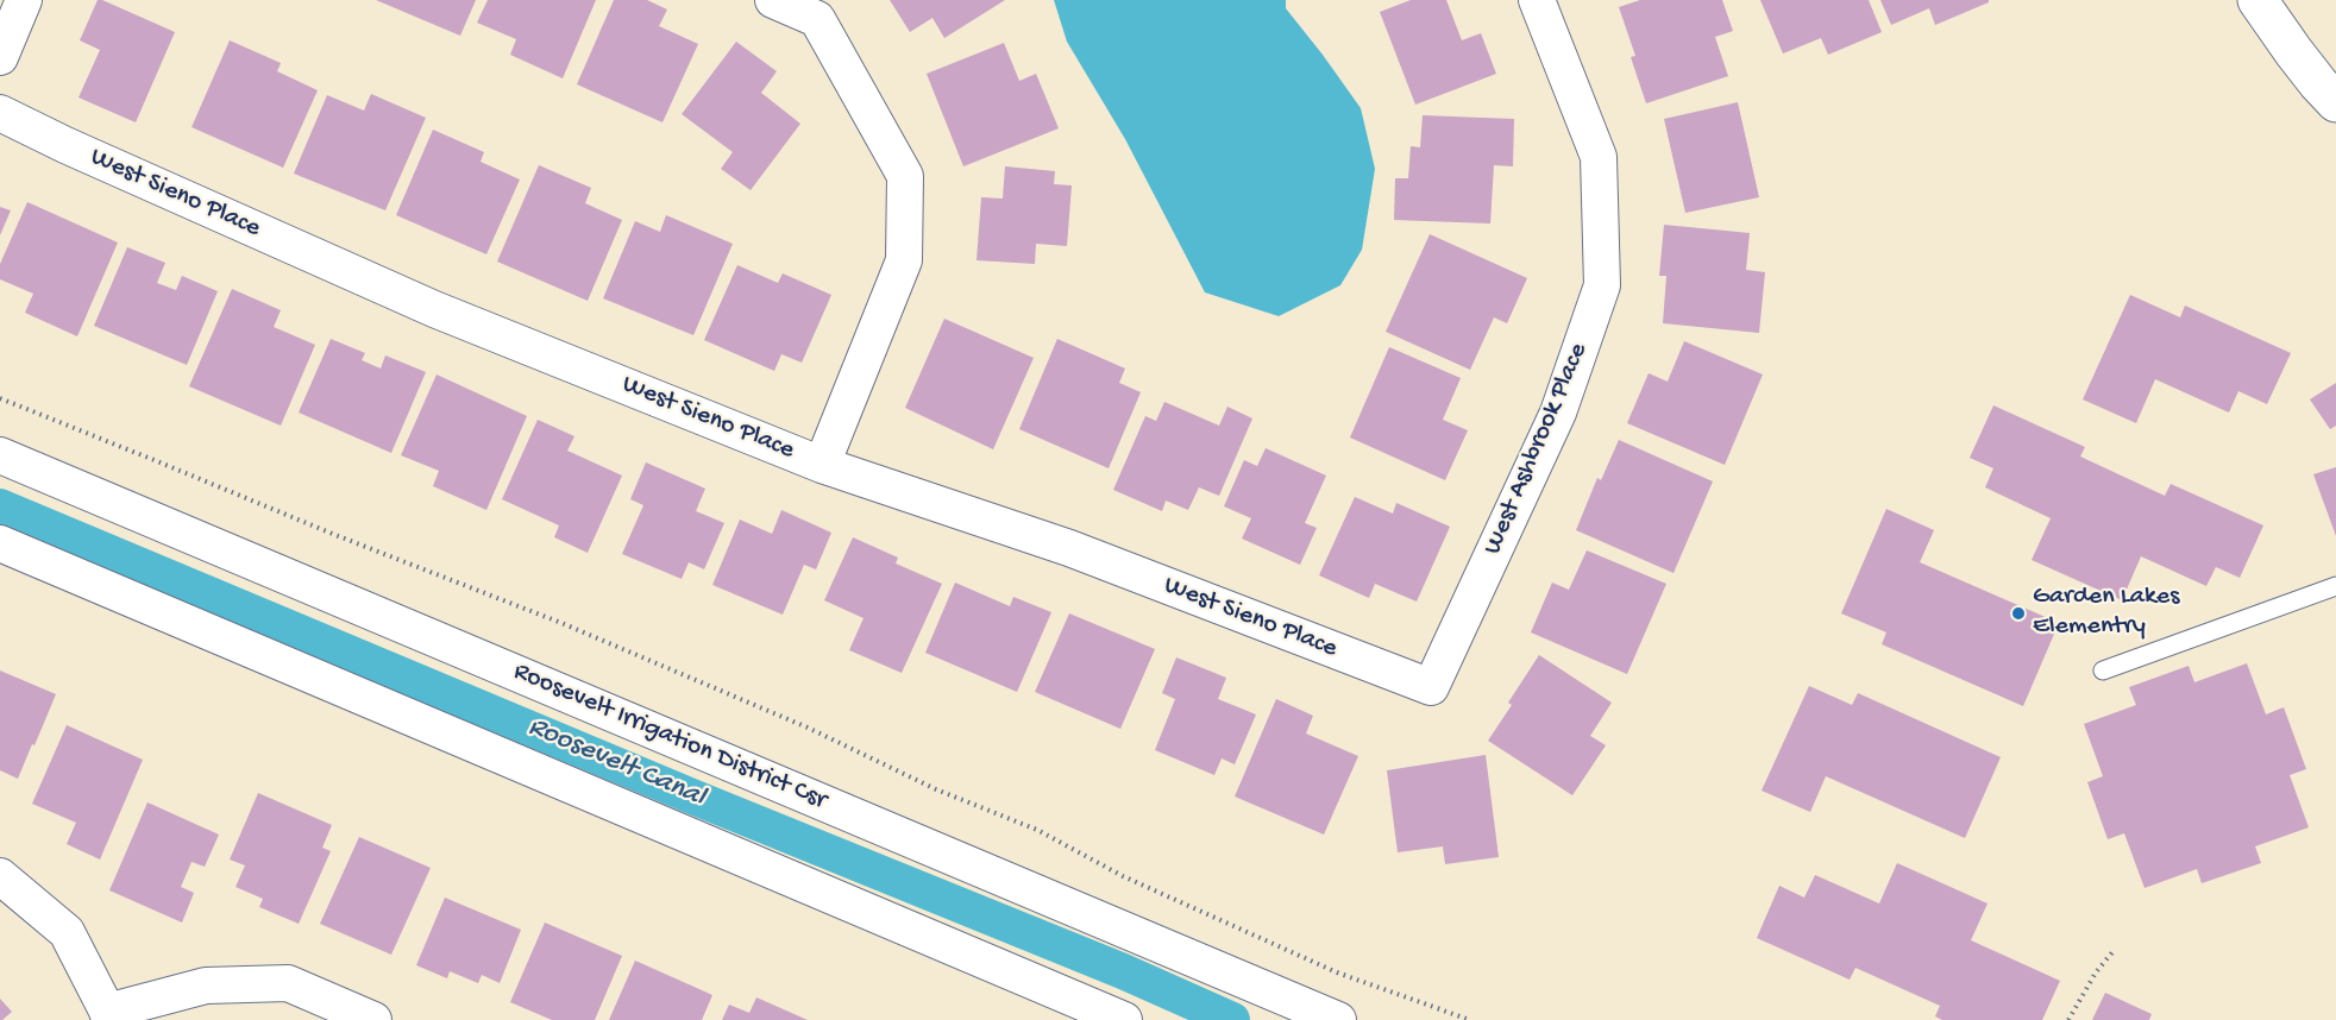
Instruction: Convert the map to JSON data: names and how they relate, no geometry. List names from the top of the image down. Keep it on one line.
{"streets":{"street":["West Sieno Place","West Ashbrook Place","Roosevelt Irrigation District Csr"]},"crossings":[["West Sieno Place","West Ashbrook Place"]],"water":["Roosevelt Canal"],"places":["Garden Lakes Elementry"]}
